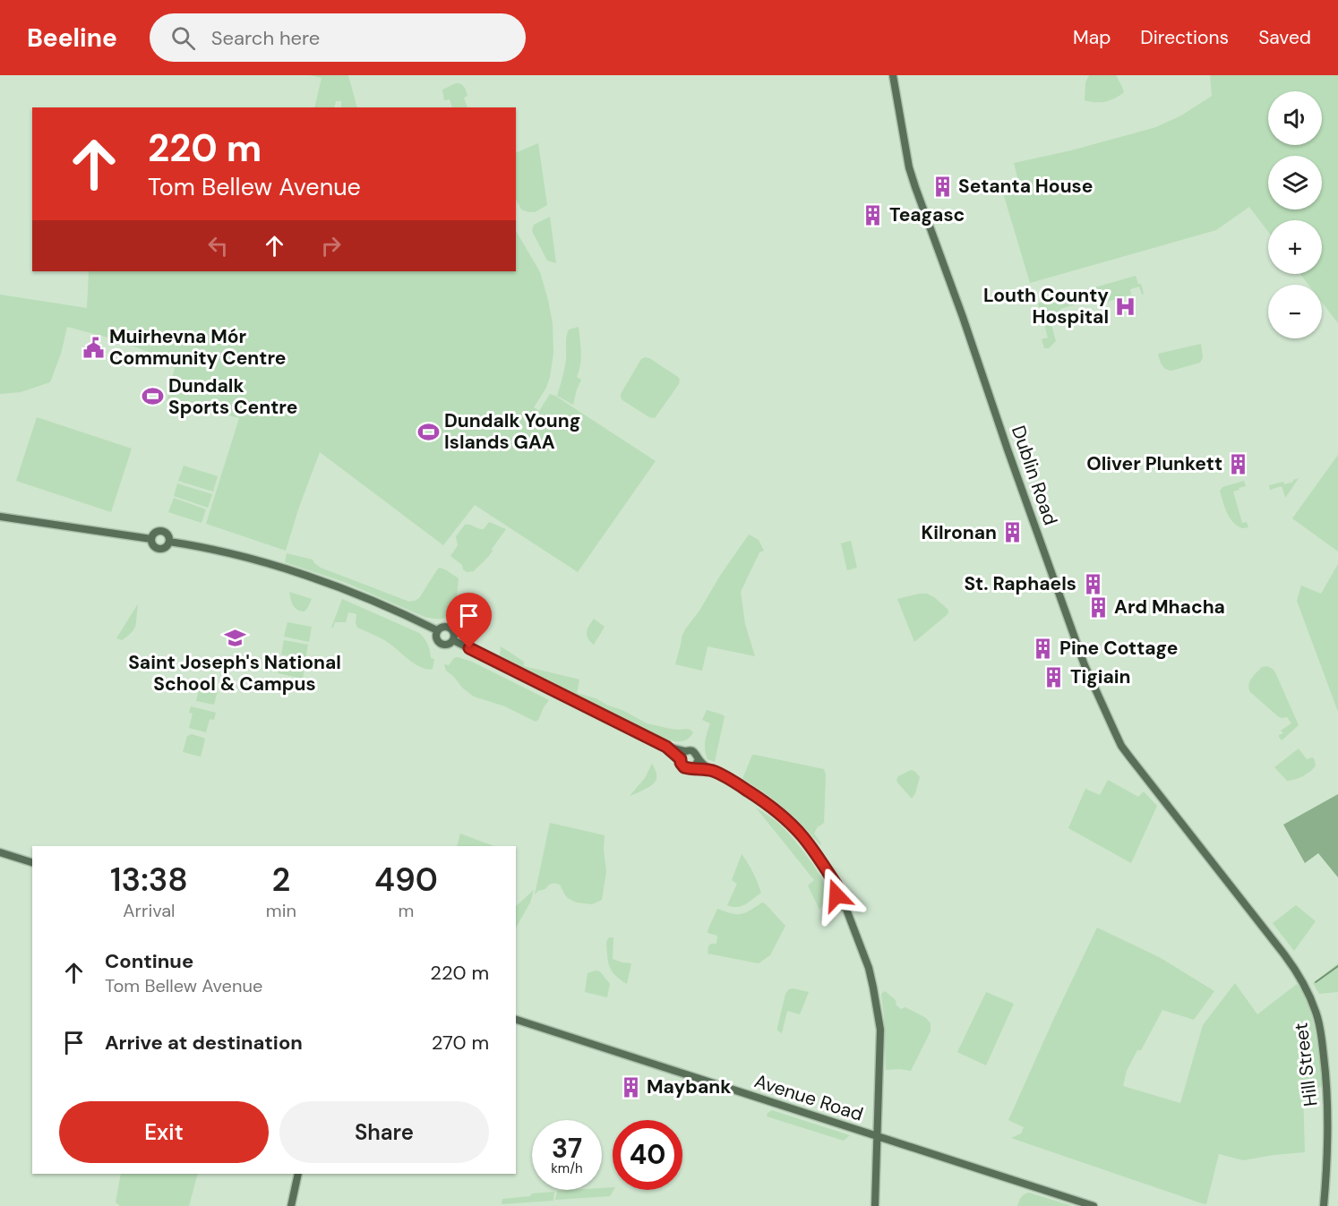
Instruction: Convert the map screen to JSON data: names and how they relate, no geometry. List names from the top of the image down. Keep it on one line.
{"streets":{"street":["Dublin Road","Hill Street","Avenue Road"]},"crossings":[["Dublin Road","Hill Street"]],"places":{"building":["Setanta House","Teagasc","Oliver Plunkett","Kilronan","St. Raphaels","Ard Mhacha","Pine Cottage","Tigiain","Maybank"],"hospital":["Louth County Hospital"],"public building":["Muirhevna Mór Community Centre"],"sports":["Dundalk Sports Centre","Dundalk Young Islands GAA"],"school or university":["Saint Joseph's National School & Campus"]},"page":{"header":"Beeline","search":"Search here","nav":["Map","Directions","Saved"],"map_buttons":["+","−"],"turn":["220 m","Tom Bellew Avenue"],"eta":["13:38","Arrival","2","min","490","m"],"list":[{"name":"Continue","note":"Tom Bellew Avenue","value":"220 m"},{"name":"Arrive at destination","value":"270 m"}],"buttons":["Exit","Share"],"speed":"37 km/h","limit":"40"}}
